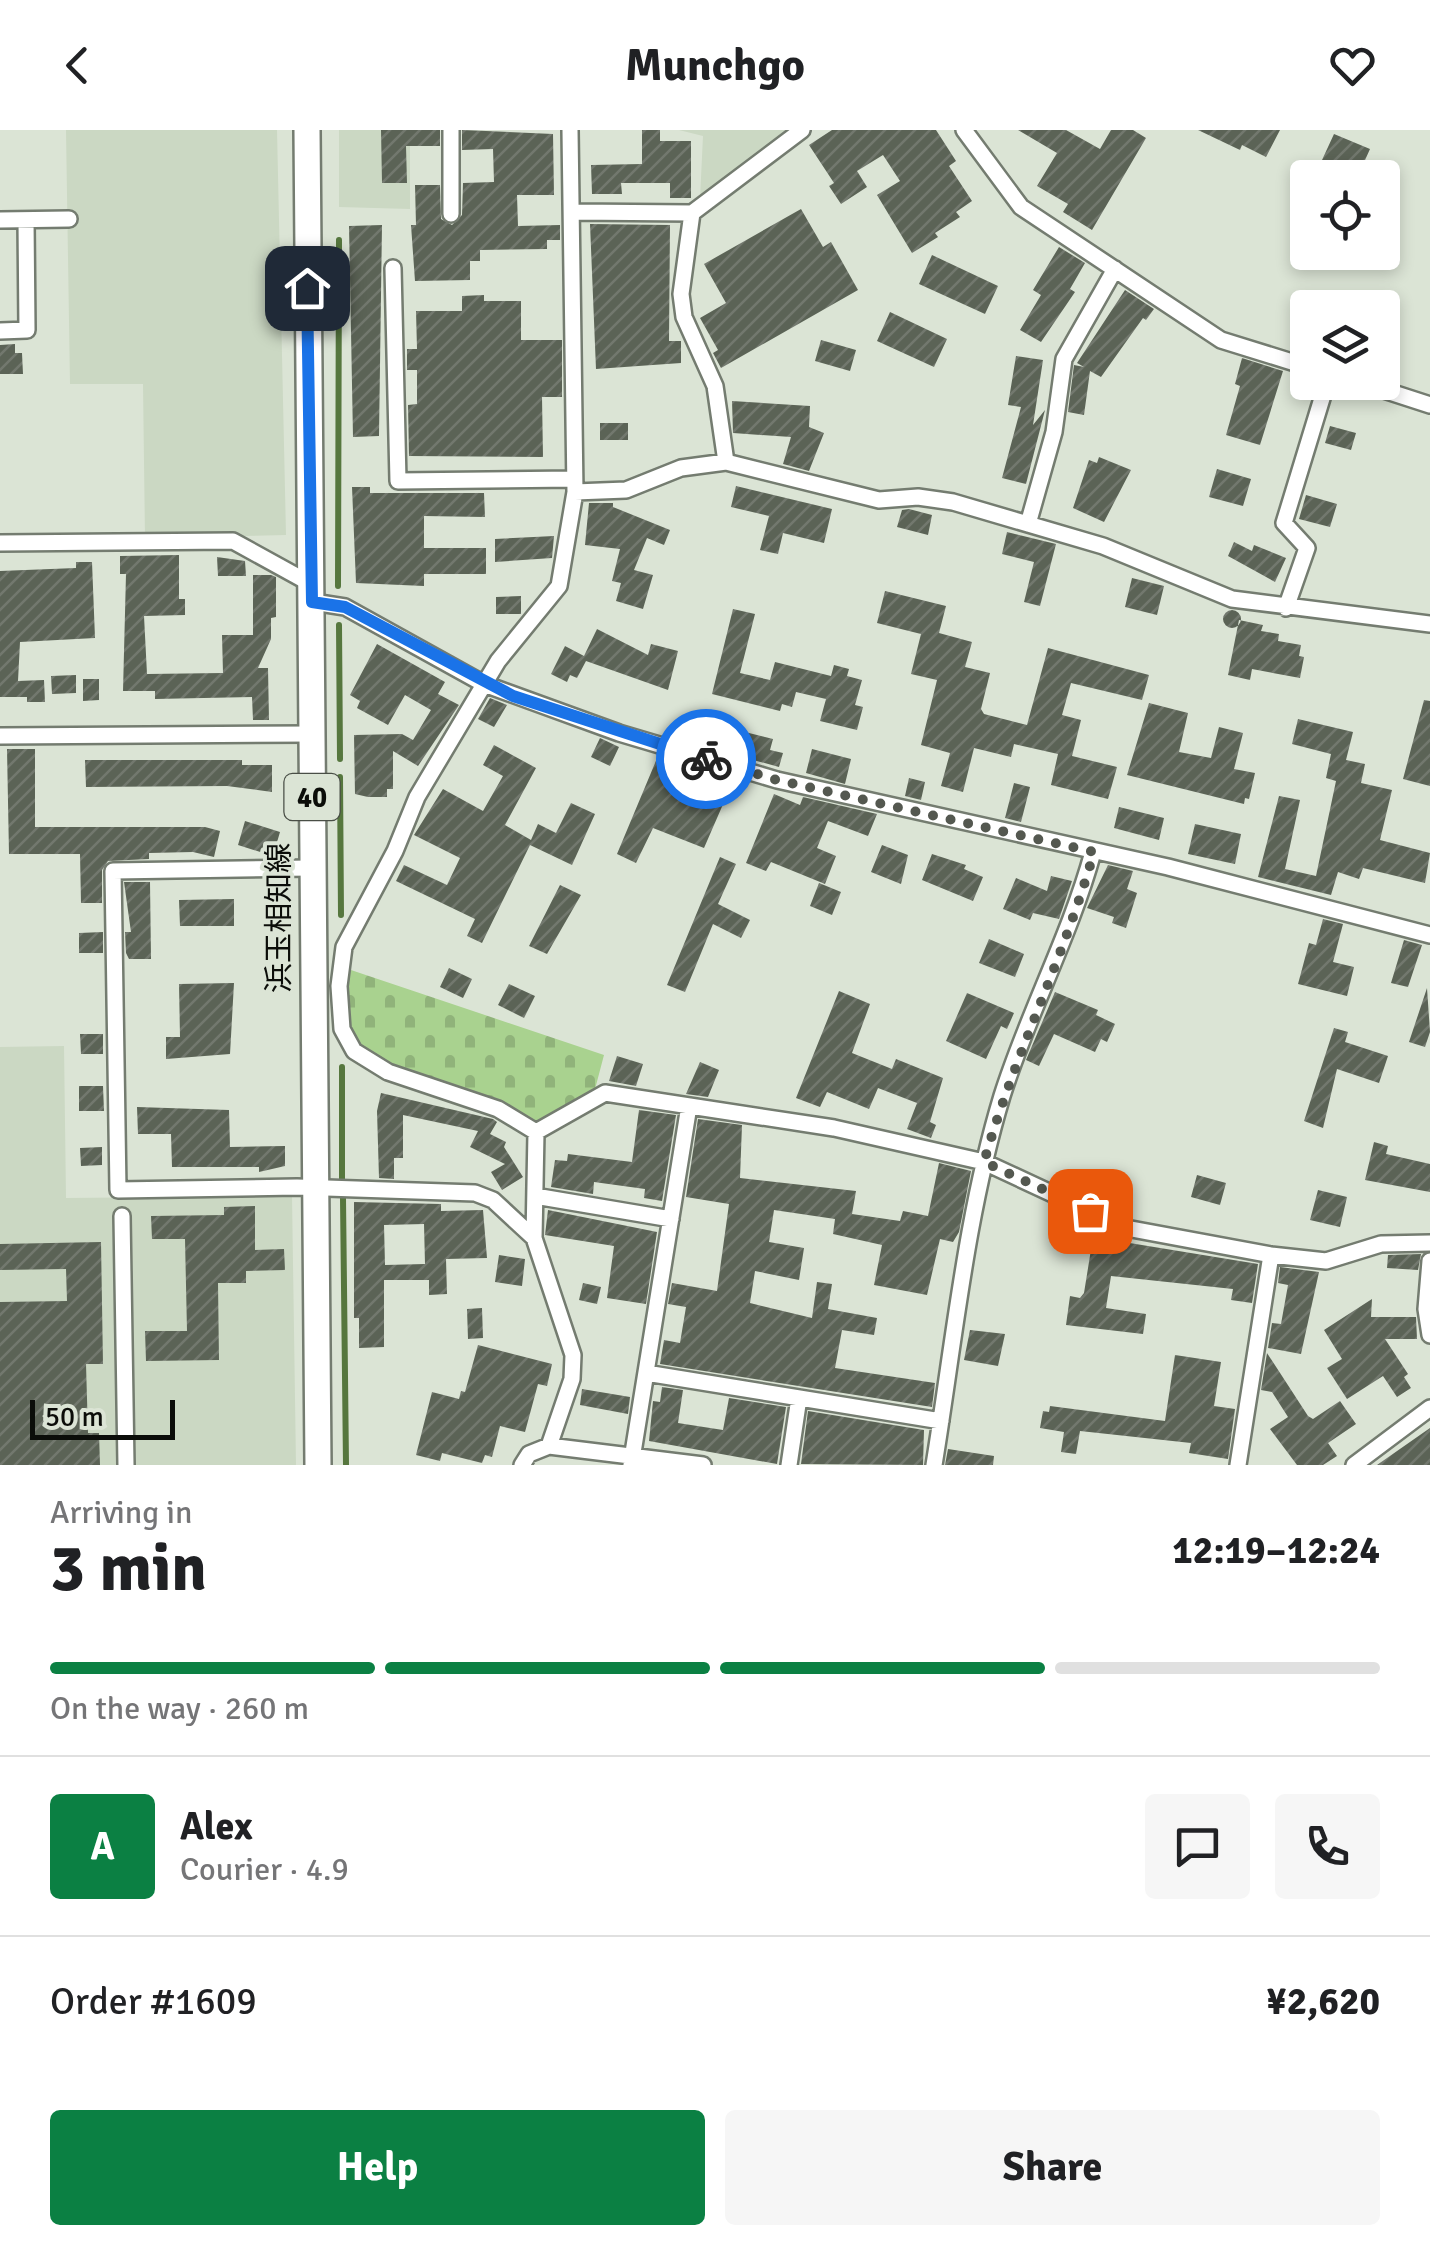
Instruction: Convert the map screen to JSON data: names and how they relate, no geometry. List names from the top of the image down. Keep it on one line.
{"streets":{"main road":["40","浜玉相知線"]},"scale_bar":"50 m","page":{"header":"Munchgo","scale":"50 m","heading":["3 min","Arriving in","12:19–12:24"],"panel":["Alex","Courier · 4.9","Order #1609","¥2,620"],"bar":"On the way · 260 m","round":"A","buttons":["Help","Share"]}}
